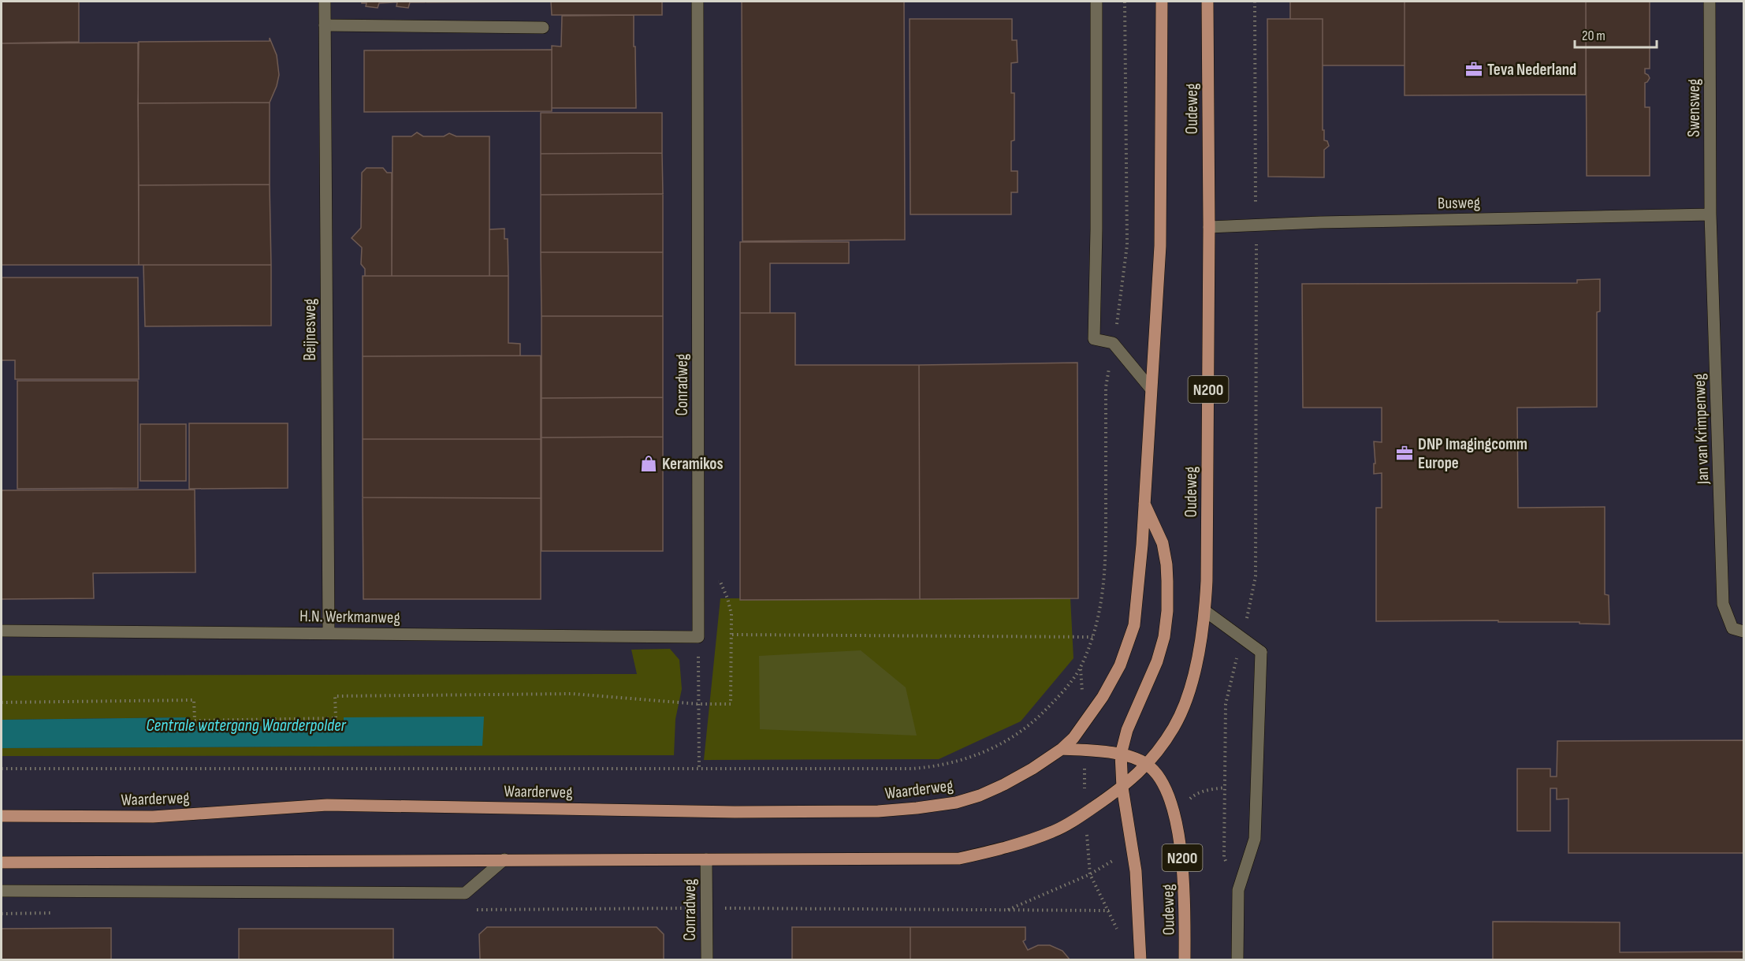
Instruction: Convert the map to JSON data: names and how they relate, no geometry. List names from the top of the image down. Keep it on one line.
{"streets":{"main road":["Oudeweg","N200","Waarderweg"],"street":["Swensweg","Busweg","Beijnesweg","Conradweg","Jan van Krimpenweg","H.N. Werkmanweg"]},"crossings":[["Swensweg","Busweg"],["Swensweg","Jan van Krimpenweg"],["Oudeweg","Busweg"],["Oudeweg","Waarderweg"],["Busweg","Jan van Krimpenweg"],["Beijnesweg","H.N. Werkmanweg"],["Conradweg","H.N. Werkmanweg"]],"water":["Centrale watergang Waarderpolder"],"places":{"office":["Teva Nederland","DNP Imagingcomm Europe"],"shop":["Keramikos"]},"scale_bar":"20 m"}
